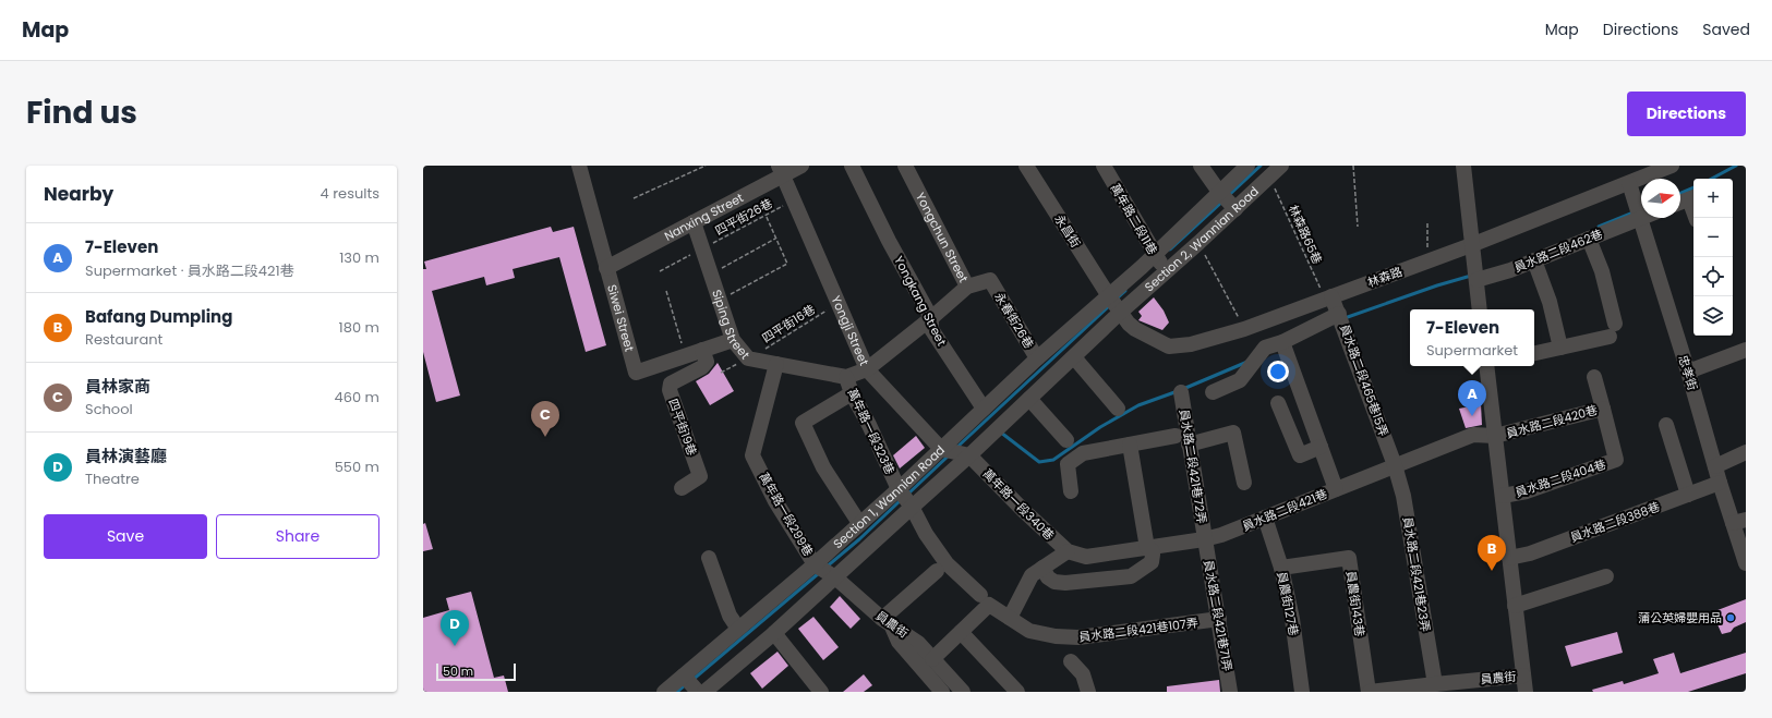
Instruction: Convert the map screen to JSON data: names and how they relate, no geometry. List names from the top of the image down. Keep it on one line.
{"streets":{"street":["Nanxing Street","萬年路二段11巷","永昌街","Yongchun Street","Section 2, Wannian Road","員水路二段462巷","林森路","Yongkang Street","Siwei Street","永春街26巷","Siping Street","Yongji Street","忠孝街","員水路二段465巷15弄","員水路二段420巷","四平街19巷","萬年路一段323巷","員水路二段421巷72弄","員水路二段404巷","Section 1, Wannian Road","萬年路一段340巷","員水路二段421巷","萬年路一段299巷","員水路二段388巷","員水路二段421巷23弄","員農街127巷","員農街143巷","員水路二段421巷71弄","員農街","員水路二段421巷107弄"],"path":["四平街26巷","林森路65巷","四平街16巷"]},"crossings":[["Nanxing Street","Siwei Street"],["Nanxing Street","Siping Street"],["Nanxing Street","Yongji Street"],["四平街26巷","Siping Street"],["四平街26巷","Yongji Street"],["萬年路二段11巷","Section 2, Wannian Road"],["永昌街","Section 2, Wannian Road"],["永昌街","林森路"],["永昌街","Section 1, Wannian Road"],["林森路65巷","Section 2, Wannian Road"],["林森路65巷","林森路"],["林森路65巷","員水路二段465巷15弄"],["Yongchun Street","Yongkang Street"],["Yongchun Street","永春街26巷"],["Yongchun Street","Yongji Street"],["Section 2, Wannian Road","林森路"],["Section 2, Wannian Road","Section 1, Wannian Road"],["員水路二段462巷","忠孝街"],["林森路","忠孝街"],["林森路","員水路二段465巷15弄"],["林森路","Section 1, Wannian Road"],["Yongkang Street","Section 1, Wannian Road"],["Siwei Street","Siping Street"],["Siwei Street","四平街19巷"],["永春街26巷","Section 1, Wannian Road"],["Siping Street","四平街16巷"],["Siping Street","萬年路一段323巷"],["Siping Street","萬年路一段299巷"],["四平街16巷","Yongji Street"],["Yongji Street","Section 1, Wannian Road"],["忠孝街","員水路二段388巷"],["員水路二段465巷15弄","員水路二段421巷"],["員水路二段465巷15弄","員水路二段421巷23弄"],["員水路二段420巷","員水路二段404巷"],["員水路二段420巷","員水路二段421巷"],["萬年路一段323巷","Section 1, Wannian Road"],["萬年路一段323巷","員水路二段421巷107弄"],["員水路二段421巷72弄","員水路二段421巷"],["員水路二段421巷72弄","員水路二段421巷71弄"],["Section 1, Wannian Road","萬年路一段340巷"],["Section 1, Wannian Road","萬年路一段299巷"],["Section 1, Wannian Road","員農街"],["萬年路一段340巷","員水路二段421巷"],["員水路二段421巷","員水路二段421巷23弄"],["員水路二段421巷","員農街127巷"],["員水路二段421巷","員水路二段421巷71弄"],["萬年路一段299巷","員農街"],["員水路二段421巷23弄","員農街"],["員農街127巷","員農街143巷"],["員農街143巷","員農街"],["員水路二段421巷71弄","員水路二段421巷107弄"]],"places":["蒲公英婦嬰用品"],"scale_bar":"50 m","north":"right","page":{"header":"Map","nav":["Map","Directions","Saved"],"title":"Find us","buttons":["Directions",["Save","Share"]],"heading":["Nearby","4 results"],"map_buttons":["+","−"],"list":[{"mark":"A","name":"7-Eleven","note":"Supermarket · 員水路二段421巷","value":"130 m"},{"mark":"B","name":"Bafang Dumpling","note":"Restaurant","value":"180 m"},{"mark":"C","name":"員林家商","note":"School","value":"460 m"},{"mark":"D","name":"員林演藝廳","note":"Theatre","value":"550 m"}],"popup":["7-Eleven","Supermarket"],"pins":["A","C","B","D"],"scale":"50 m"}}
